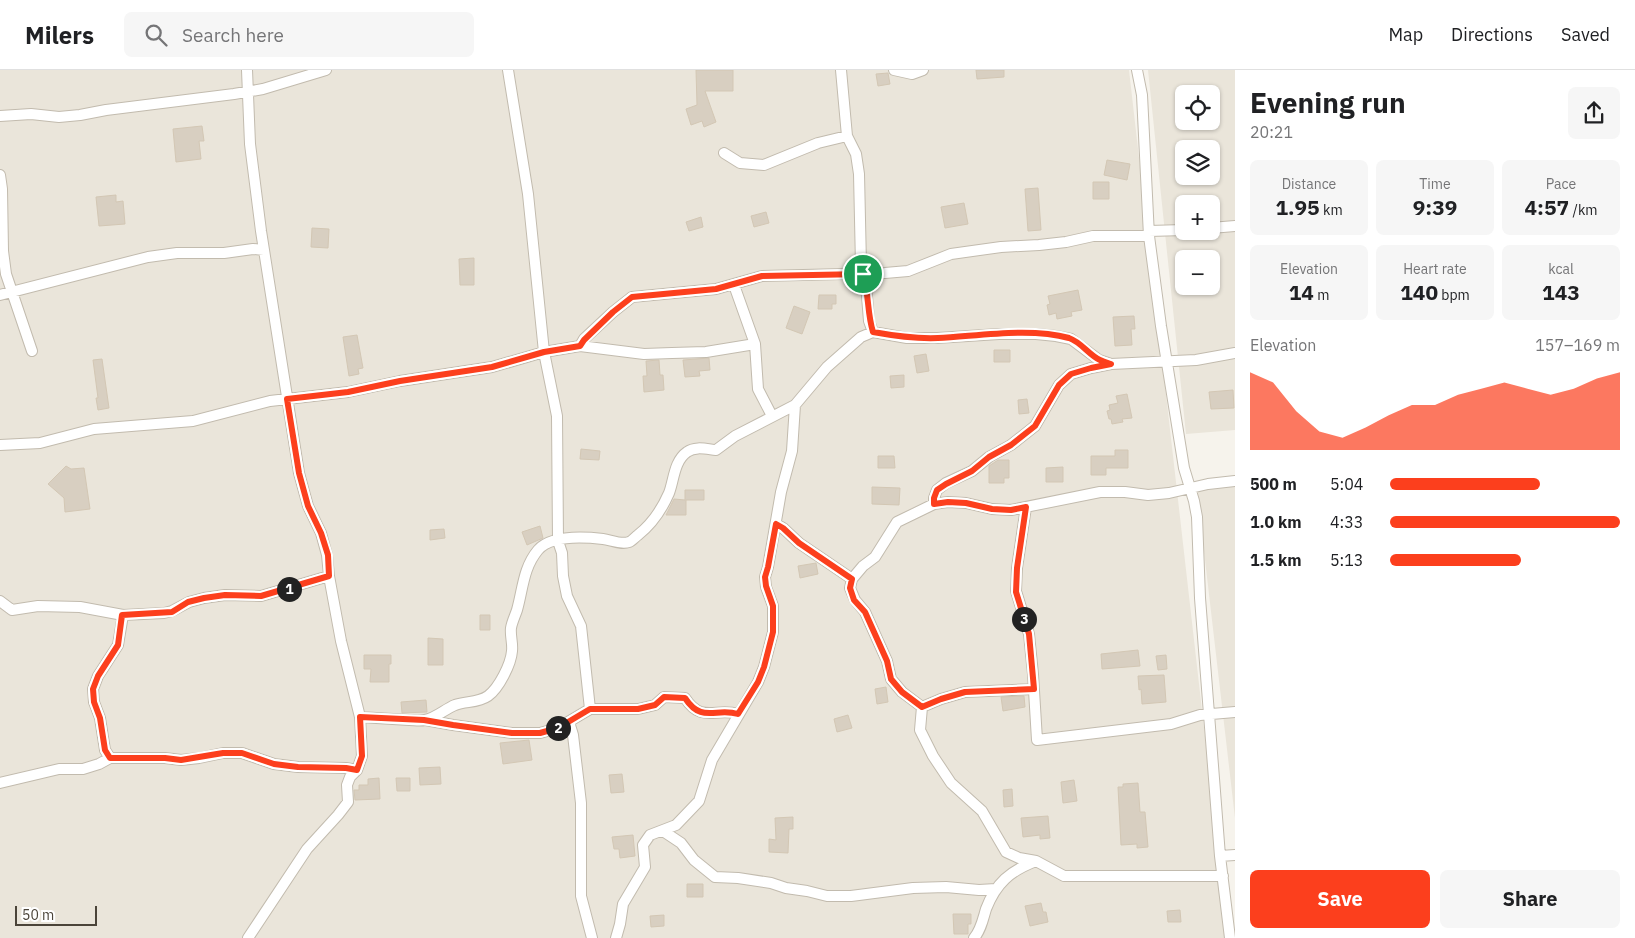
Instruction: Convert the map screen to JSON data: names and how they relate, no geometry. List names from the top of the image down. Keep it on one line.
{"scale_bar":"50 m","page":{"header":"Milers","search":"Search here","nav":["Map","Directions","Saved"],"heading":["Evening run","20:21"],"map_buttons":["+","−"],"stats":[["Distance","1.95 km"],["Time","9:39"],["Pace","4:57 /km"],["Elevation","14 m"],["Heart rate","140 bpm"],["kcal","143"]],"chart":["Elevation","157–169 m"],"list":[{"name":"500 m","note":"5:04"},{"name":"1.0 km","note":"4:33"},{"name":"1.5 km","note":"5:13"}],"pins":["1","3","2"],"buttons":["Save","Share"],"scale":"50 m"}}
